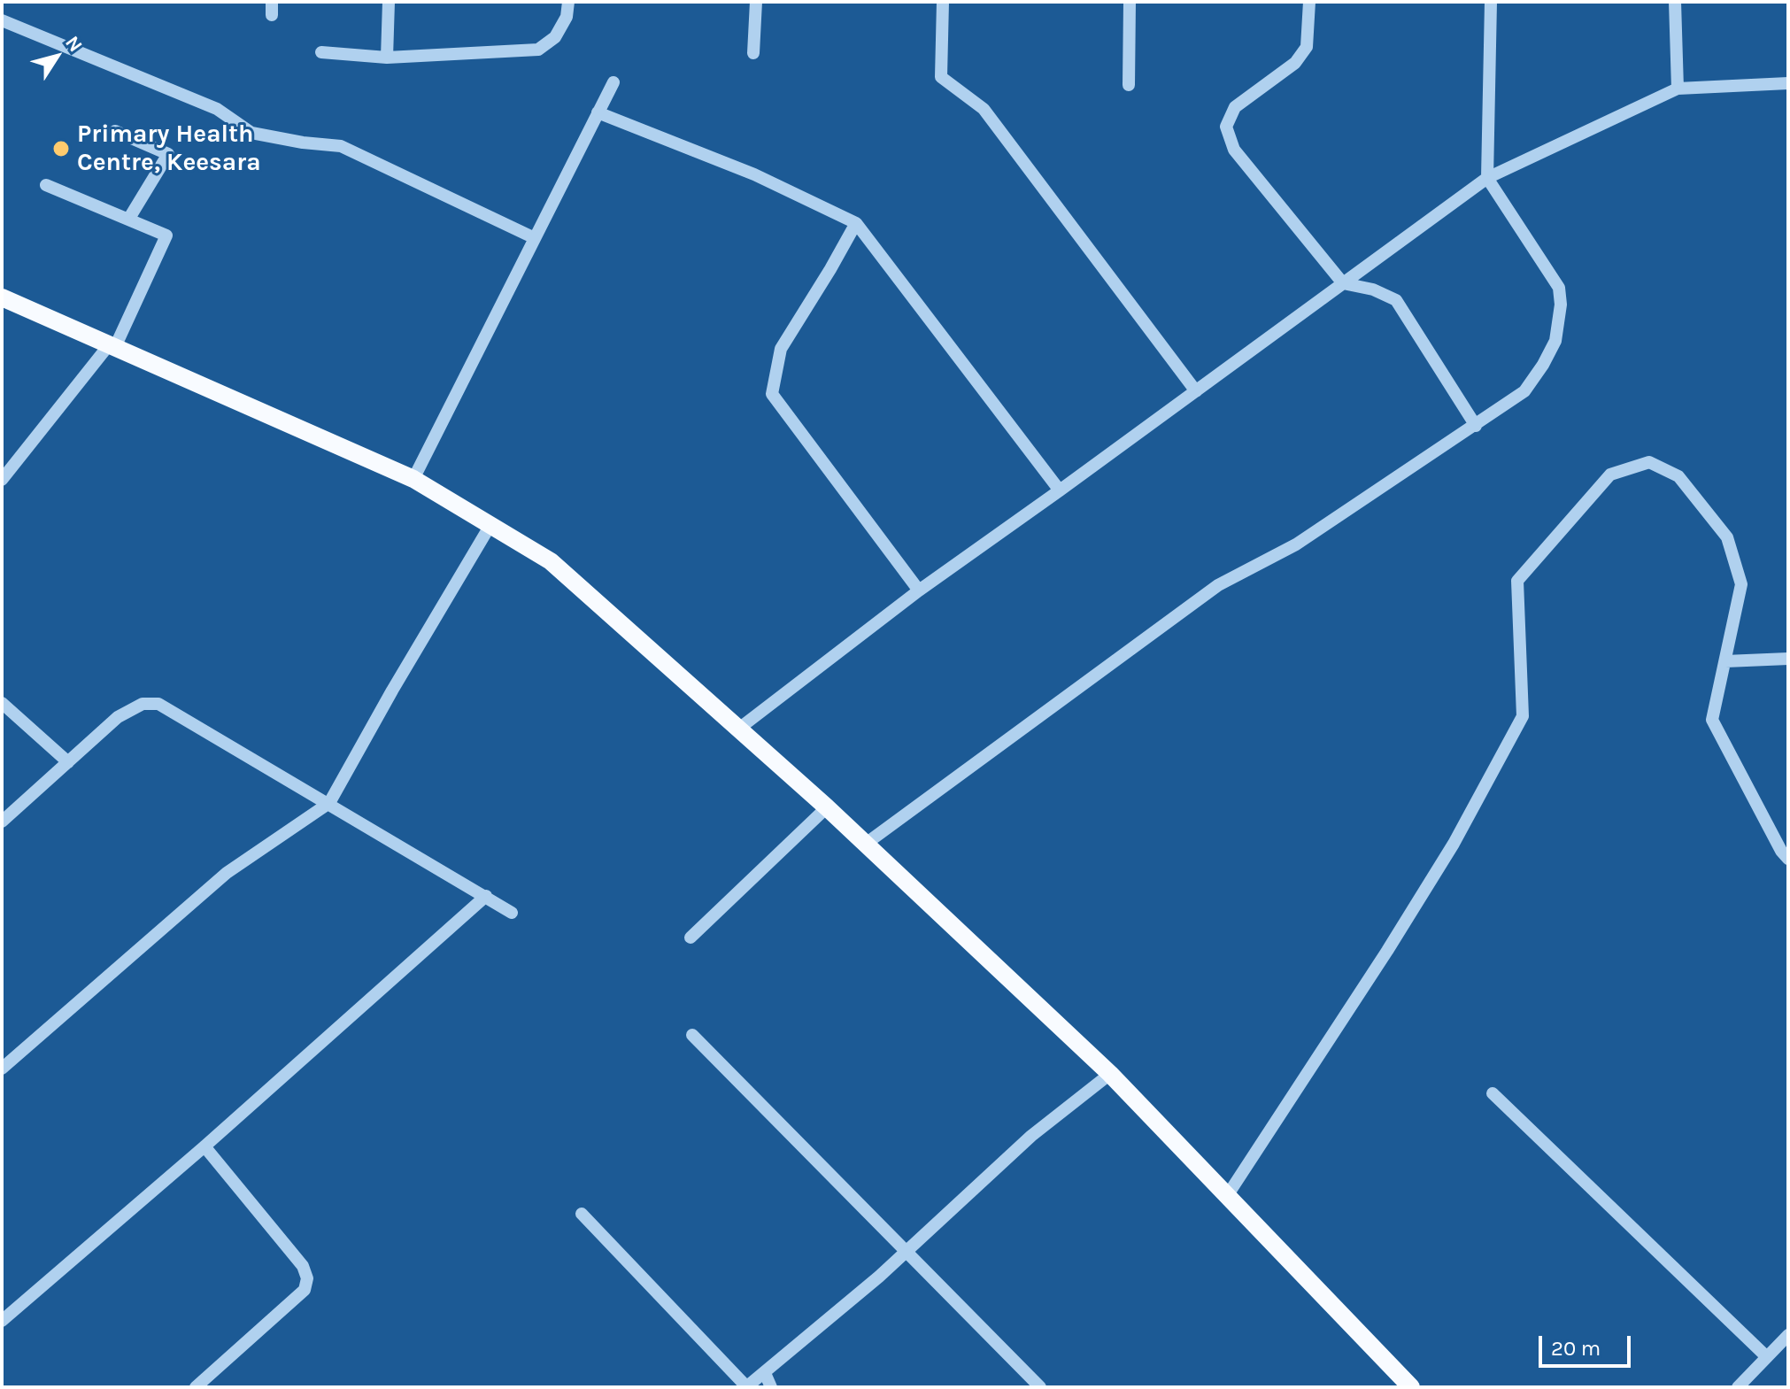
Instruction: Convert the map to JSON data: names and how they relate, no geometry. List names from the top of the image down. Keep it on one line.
{"places":["Primary Health Centre, Keesara"],"scale_bar":"20 m","north":"top right"}
